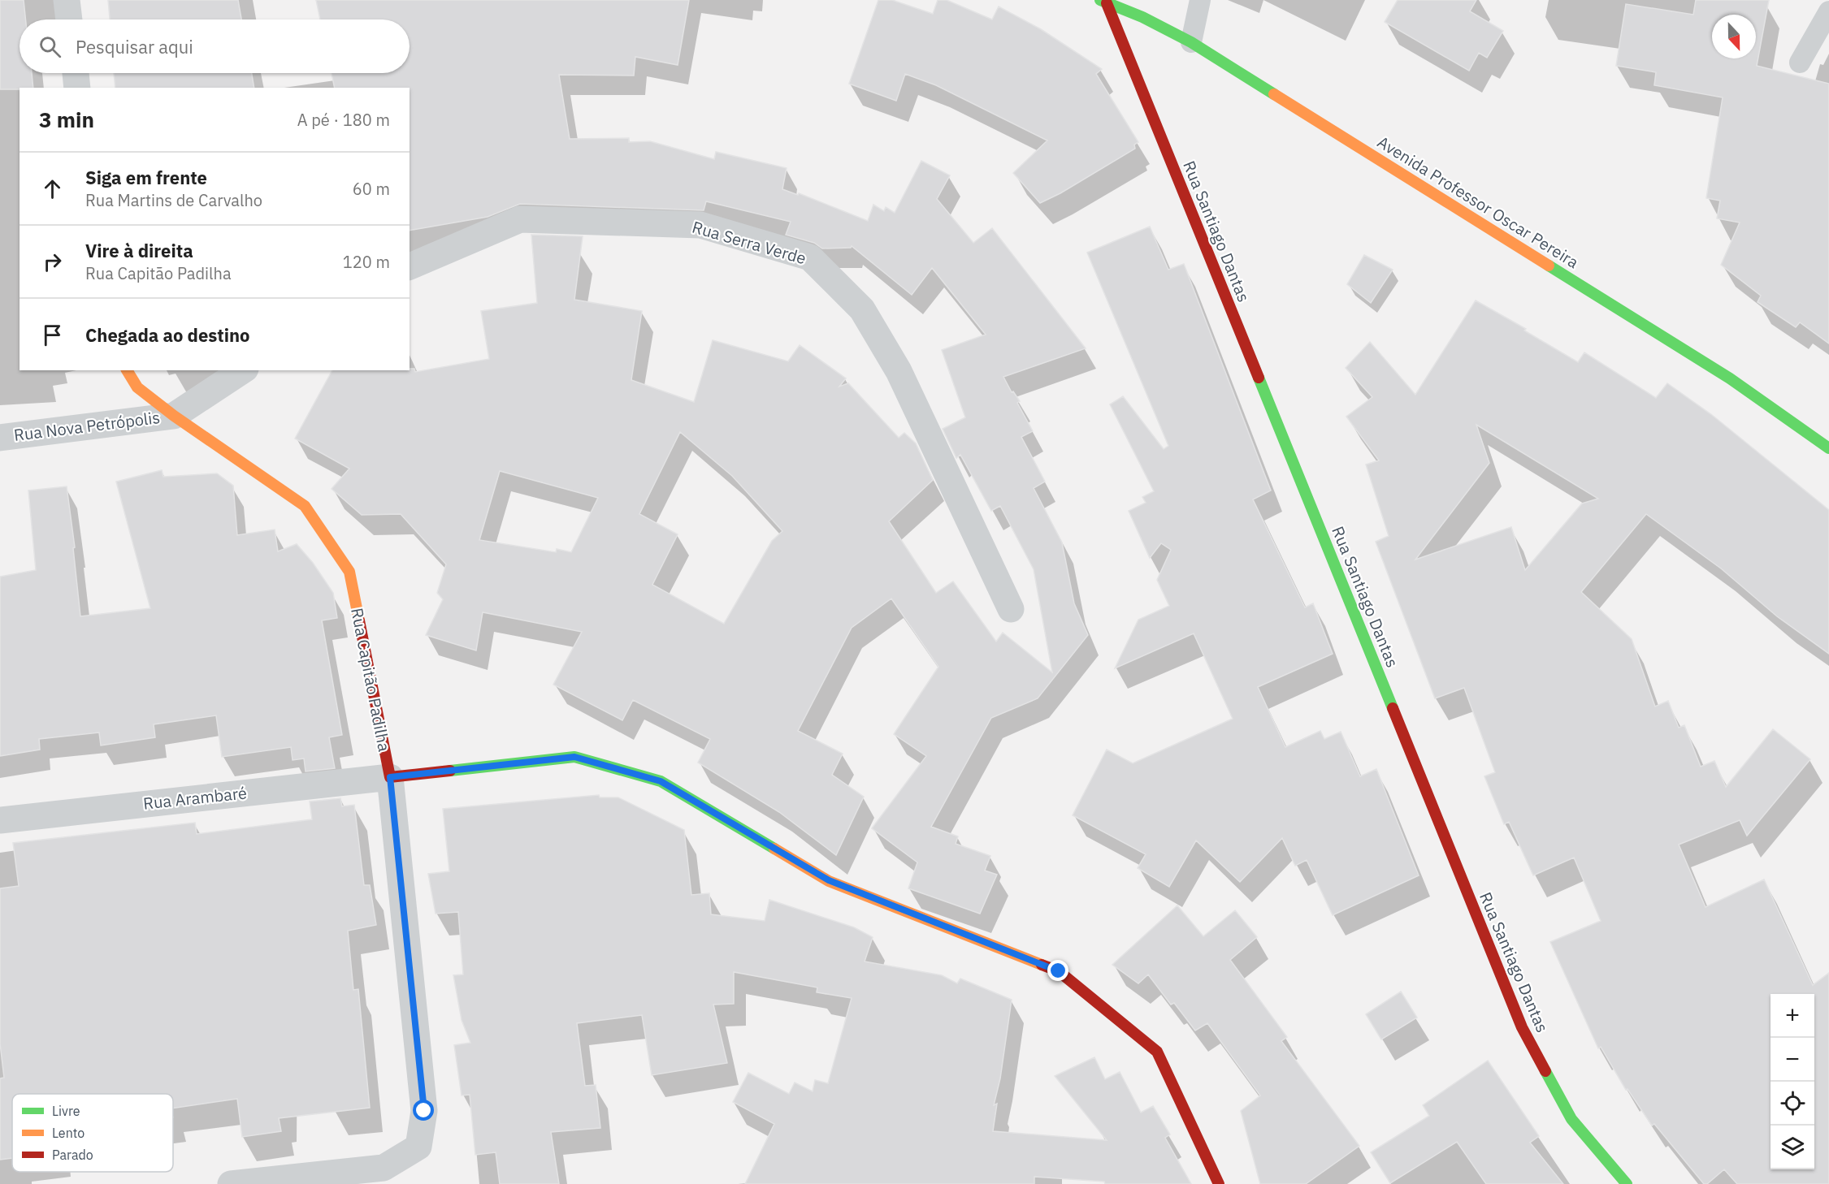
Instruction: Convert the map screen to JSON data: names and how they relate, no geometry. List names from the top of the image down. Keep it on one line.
{"streets":{"street":["Avenida Professor Oscar Pereira","Rua Santiago Dantas","Rua Serra Verde","Rua Nova Petrópolis","Rua Capitão Padilha","Rua Arambaré"]},"crossings":[["Avenida Professor Oscar Pereira","Rua Santiago Dantas"],["Rua Nova Petrópolis","Rua Capitão Padilha"],["Rua Capitão Padilha","Rua Arambaré"]],"legend":["Livre","Lento","Parado"],"north":"bottom","page":{"search":"Pesquisar aqui","heading":["3 min","A pé · 180 m"],"list":[["Siga em frente","Rua Martins de Carvalho","60 m"],["Vire à direita","Rua Capitão Padilha","120 m"],"Chegada ao destino"],"map_buttons":["+","−"]}}
